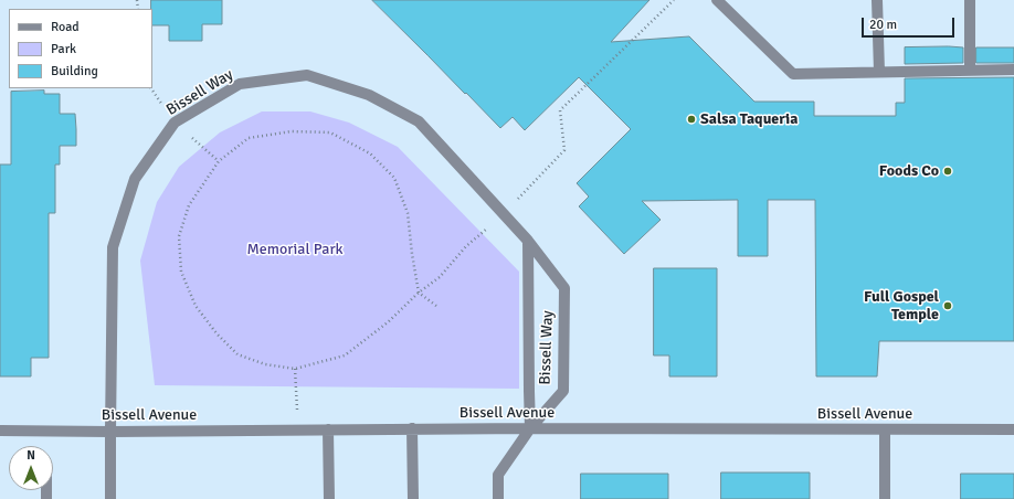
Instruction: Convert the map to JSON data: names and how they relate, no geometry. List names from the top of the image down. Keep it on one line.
{"streets":{"street":["Bissell Way","Bissell Avenue"]},"crossings":[["Bissell Way","Bissell Avenue"]],"parks":["Memorial Park"],"places":["Salsa Taqueria","Foods Co","Full Gospel Temple"],"legend":["Road","Park","Building"],"scale_bar":"20 m","north":"top"}
